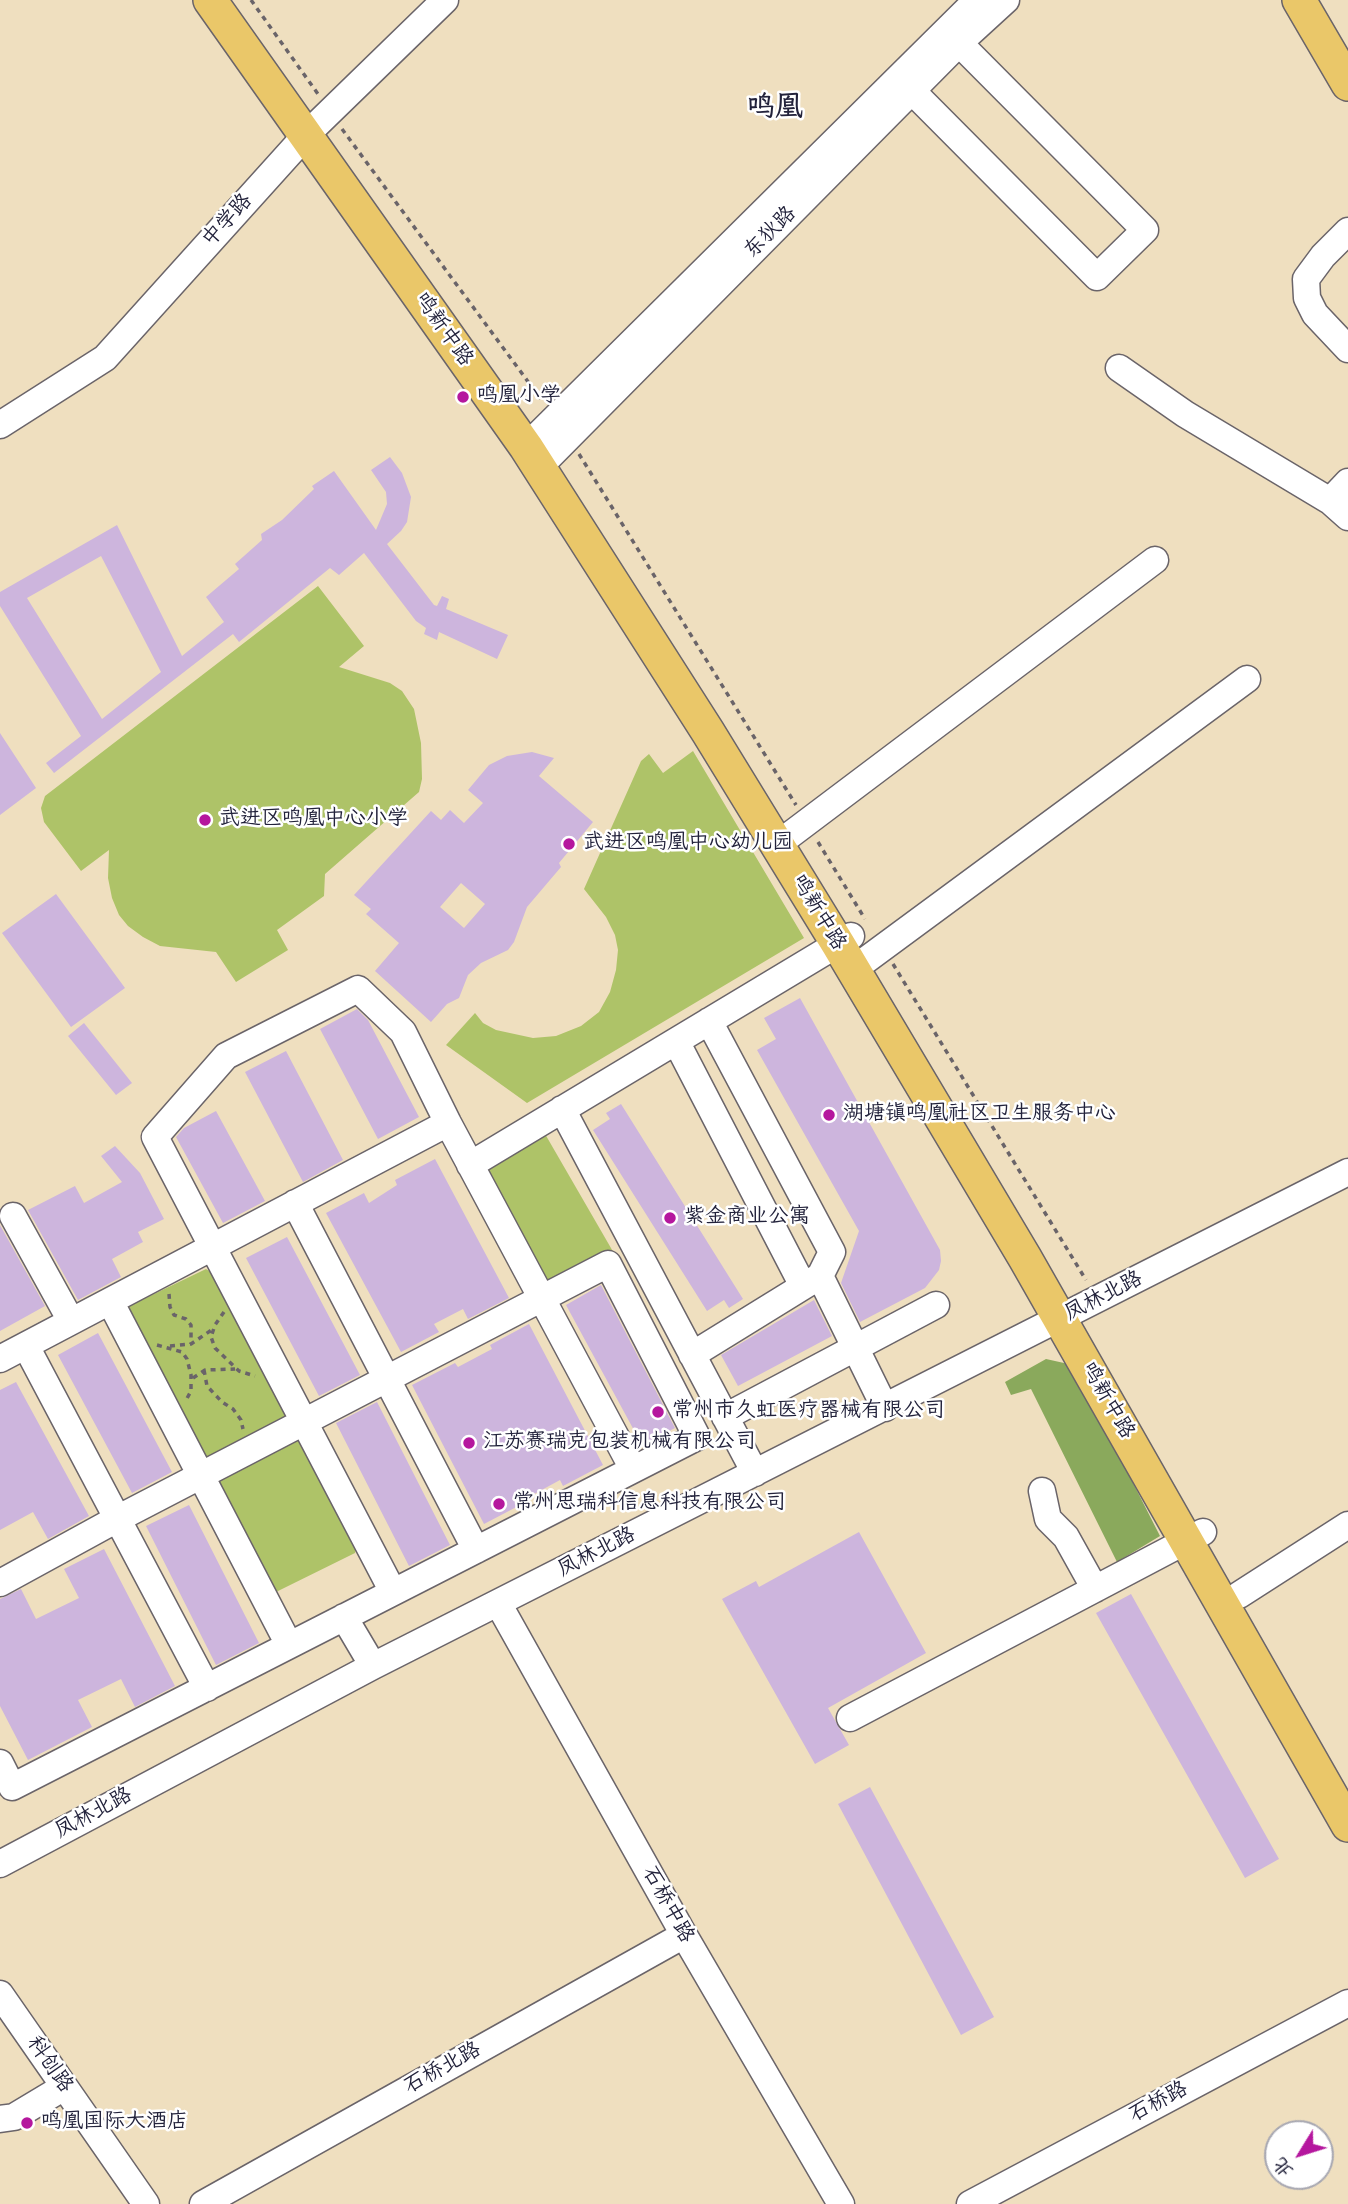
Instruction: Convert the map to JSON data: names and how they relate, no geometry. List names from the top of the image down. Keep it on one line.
{"streets":{"main road":["鸣新中路"],"street":["中学路","东狄路","凤林北路","石桥中路","科创路","石桥北路","石桥路"]},"crossings":[["中学路","鸣新中路"],["东狄路","鸣新中路"],["鸣新中路","凤林北路"],["凤林北路","石桥中路"],["石桥中路","石桥北路"]],"districts":["鸣凰"],"places":["鸣凰小学","武进区鸣凰中心小学","武进区鸣凰中心幼儿园","湖塘镇鸣凰社区卫生服务中心","紫金商业公寓","常州市久虹医疗器械有限公司","江苏赛瑞克包装机械有限公司","常州思瑞科信息科技有限公司","鸣凰国际大酒店"],"north":"bottom left"}
